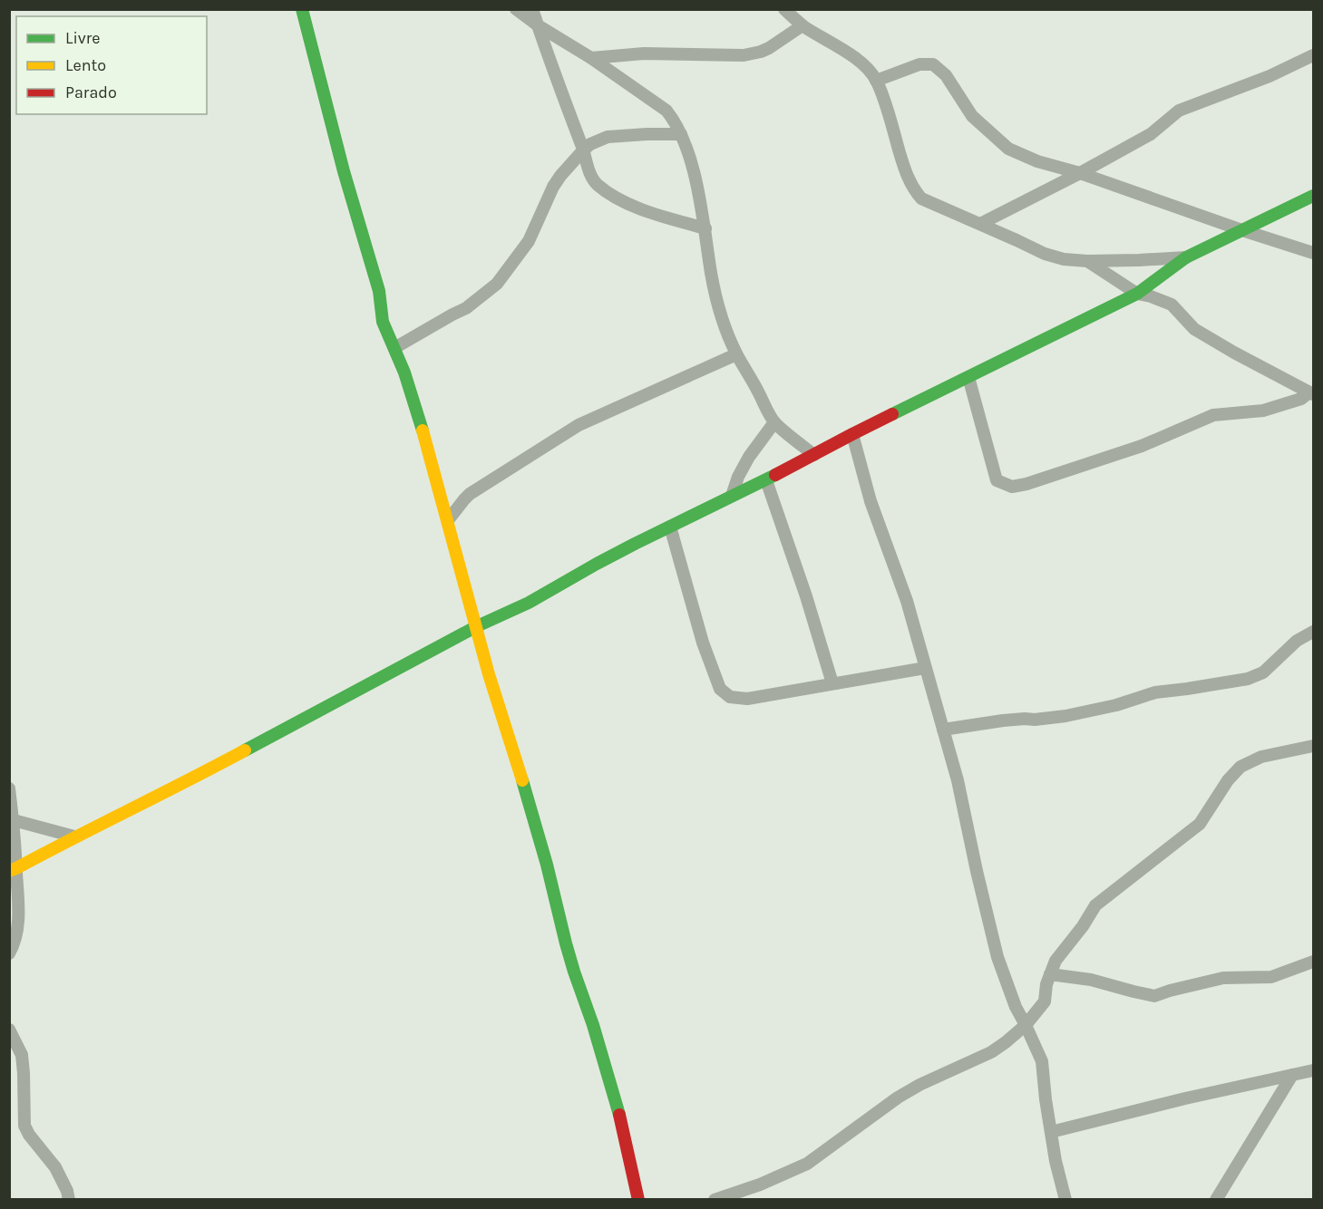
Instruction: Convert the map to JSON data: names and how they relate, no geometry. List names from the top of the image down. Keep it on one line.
{"legend":["Livre","Lento","Parado"]}
